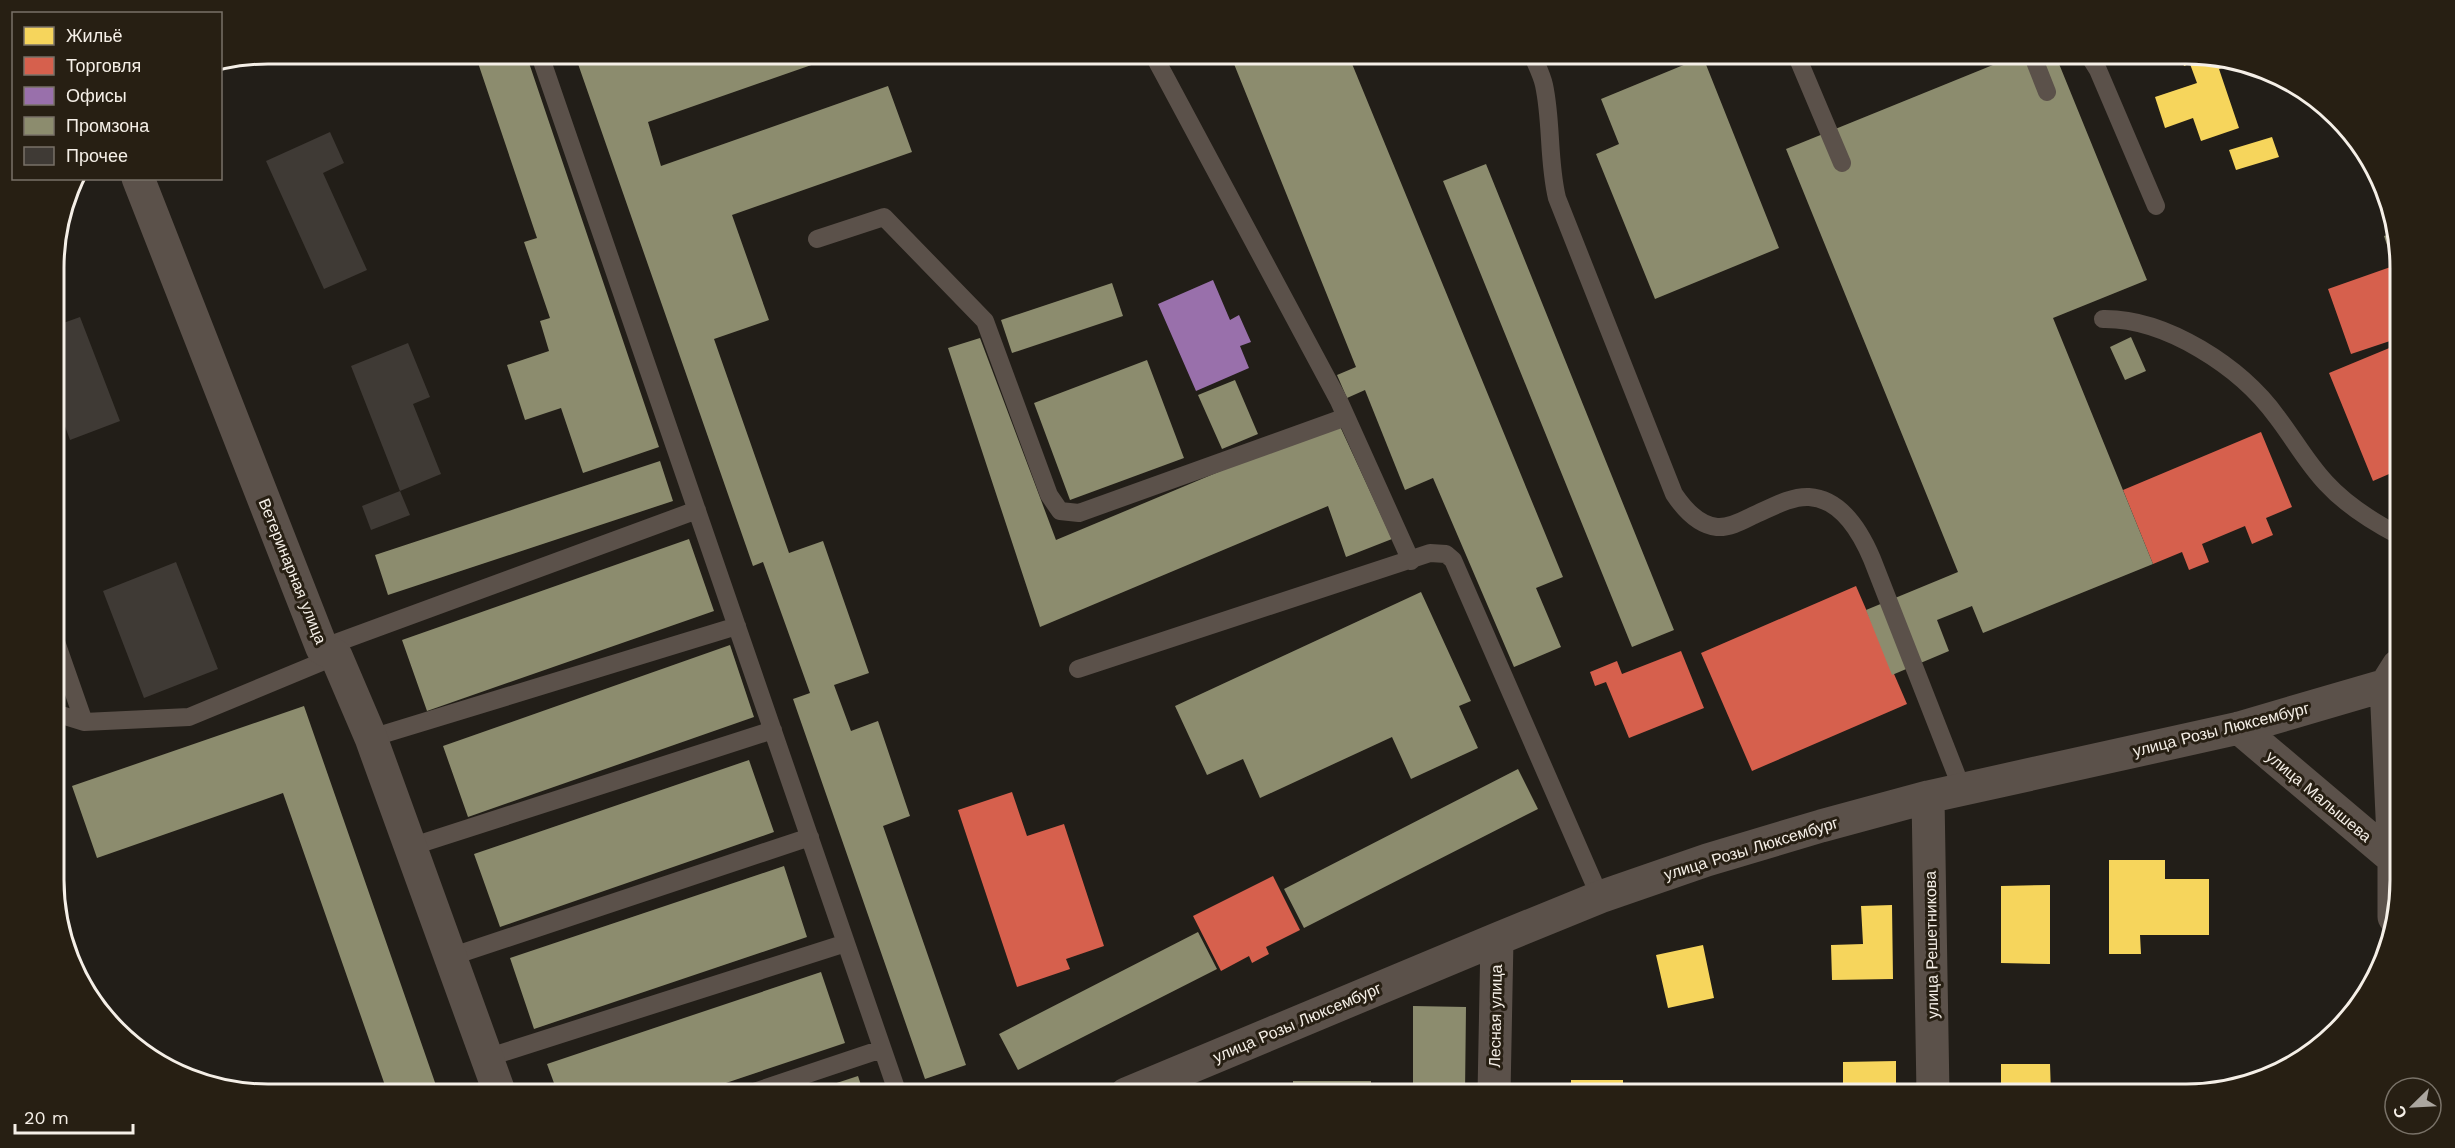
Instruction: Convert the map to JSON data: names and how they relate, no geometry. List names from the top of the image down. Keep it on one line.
{"streets":{"street":["Ветеринарная улица","улица Розы Люксембург","улица Малышева","улица Решетникова","Лесная улица"]},"crossings":[["улица Розы Люксембург","улица Малышева"],["улица Розы Люксембург","улица Решетникова"],["улица Розы Люксембург","Лесная улица"]],"legend":["Жильё","Торговля","Офисы","Промзона","Прочее"],"scale_bar":"20 m","north":"bottom left"}
